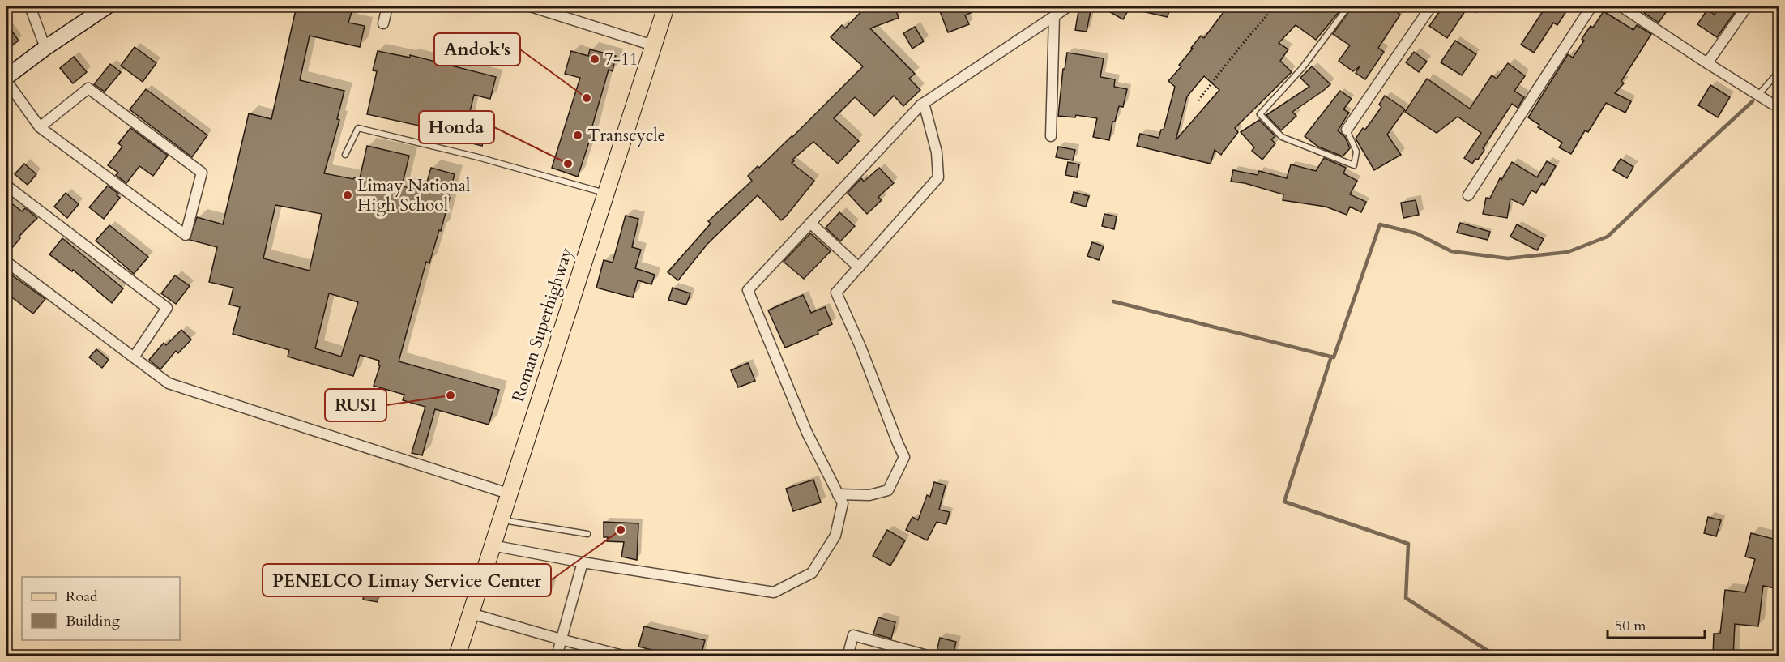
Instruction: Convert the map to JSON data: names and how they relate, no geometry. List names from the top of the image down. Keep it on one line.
{"streets":{"main road":["Roman Superhighway"]},"places":["7-11","Andok's","Transcycle","Honda","Limay National High School","RUSI","PENELCO Limay Service Center"],"legend":["Road","Building"],"scale_bar":"50 m"}
